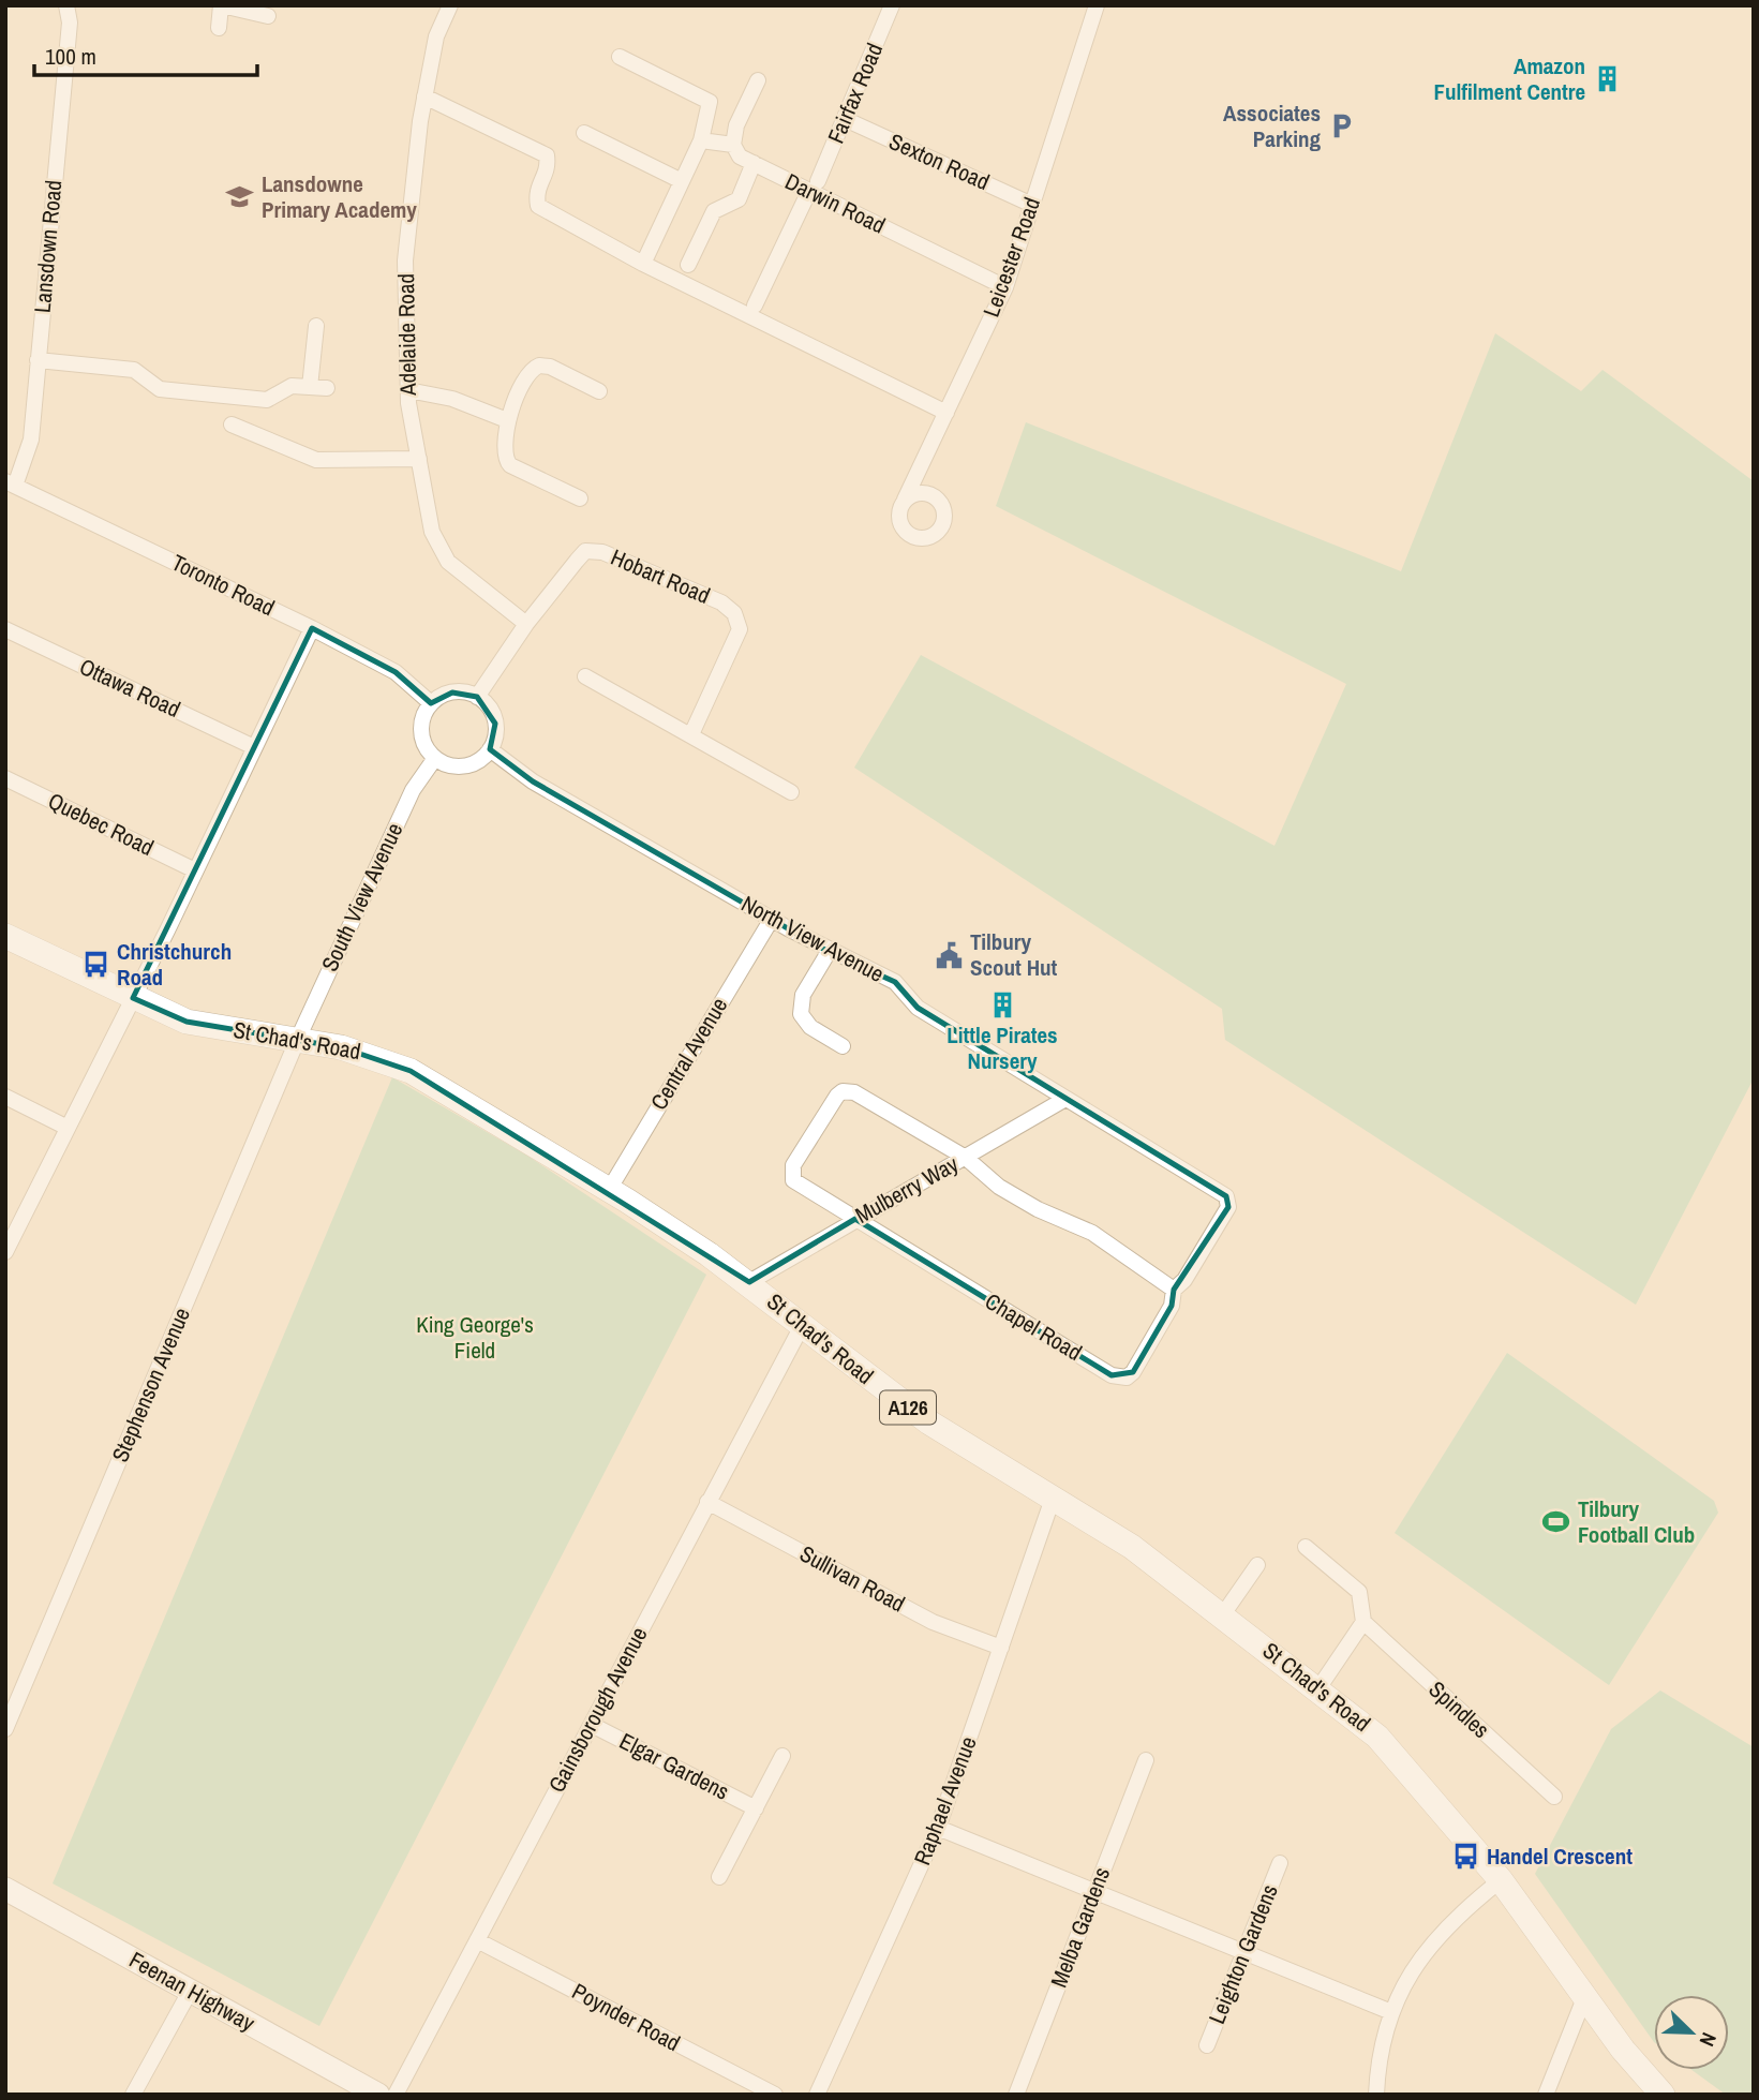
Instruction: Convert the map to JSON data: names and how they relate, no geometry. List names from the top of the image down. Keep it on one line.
{"streets":{"main road":["St Chad's Road","A126"],"street":["Fairfax Road","Sexton Road","Darwin Road","Lansdown Road","Leicester Road","Adelaide Road","Hobart Road","Toronto Road","Ottawa Road","Quebec Road","South View Avenue","North View Avenue","Central Avenue","Mulberry Way","Chapel Road","Stephenson Avenue","Sullivan Road","Gainsborough Avenue","Spindles","Elgar Gardens","Raphael Avenue","Melba Gardens","Leighton Gardens","Feenan Highway","Poynder Road"]},"crossings":[["Fairfax Road","Sexton Road"],["Fairfax Road","Darwin Road"],["Sexton Road","Leicester Road"],["Darwin Road","Leicester Road"],["Lansdown Road","Toronto Road"],["Adelaide Road","Hobart Road"],["Hobart Road","Toronto Road"],["Hobart Road","South View Avenue"],["Hobart Road","North View Avenue"],["Toronto Road","South View Avenue"],["Toronto Road","North View Avenue"],["South View Avenue","North View Avenue"],["South View Avenue","St Chad's Road"],["South View Avenue","Stephenson Avenue"],["North View Avenue","Central Avenue"],["North View Avenue","Mulberry Way"],["North View Avenue","Chapel Road"],["St Chad's Road","Central Avenue"],["St Chad's Road","Mulberry Way"],["St Chad's Road","Stephenson Avenue"],["St Chad's Road","Gainsborough Avenue"],["St Chad's Road","Raphael Avenue"],["Mulberry Way","Chapel Road"],["Sullivan Road","Gainsborough Avenue"],["Sullivan Road","Raphael Avenue"],["Gainsborough Avenue","Elgar Gardens"],["Gainsborough Avenue","Poynder Road"]],"parks":["King George's Field"],"places":{"building":["Amazon Fulfilment Centre","Little Pirates Nursery"],"parking":["Associates Parking"],"school or university":["Lansdowne Primary Academy"],"public building":["Tilbury Scout Hut"],"bus stop":["Christchurch Road","Handel Crescent"],"sports":["Tilbury Football Club"]},"scale_bar":"100 m","north":"bottom right"}
